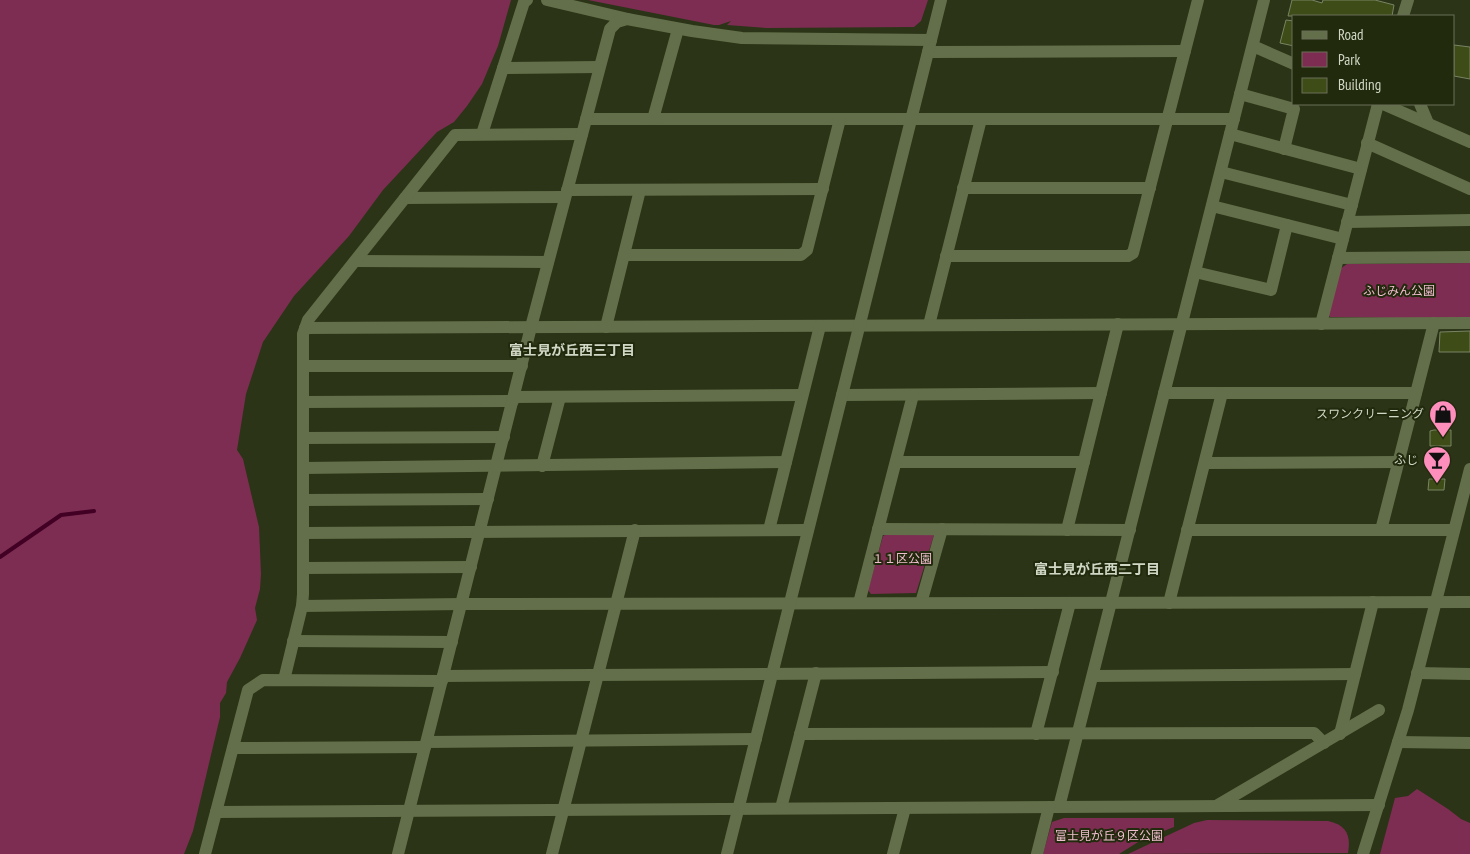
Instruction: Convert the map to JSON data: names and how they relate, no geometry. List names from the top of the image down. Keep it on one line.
{"districts":["富士見が丘西三丁目","富士見が丘西二丁目"],"parks":["ふじみん公園","１１区公園","富士見が丘９区公園"],"places":{"shop":["スワンクリーニング"],"bar":["ふじ"]},"legend":["Road","Park","Building"]}
